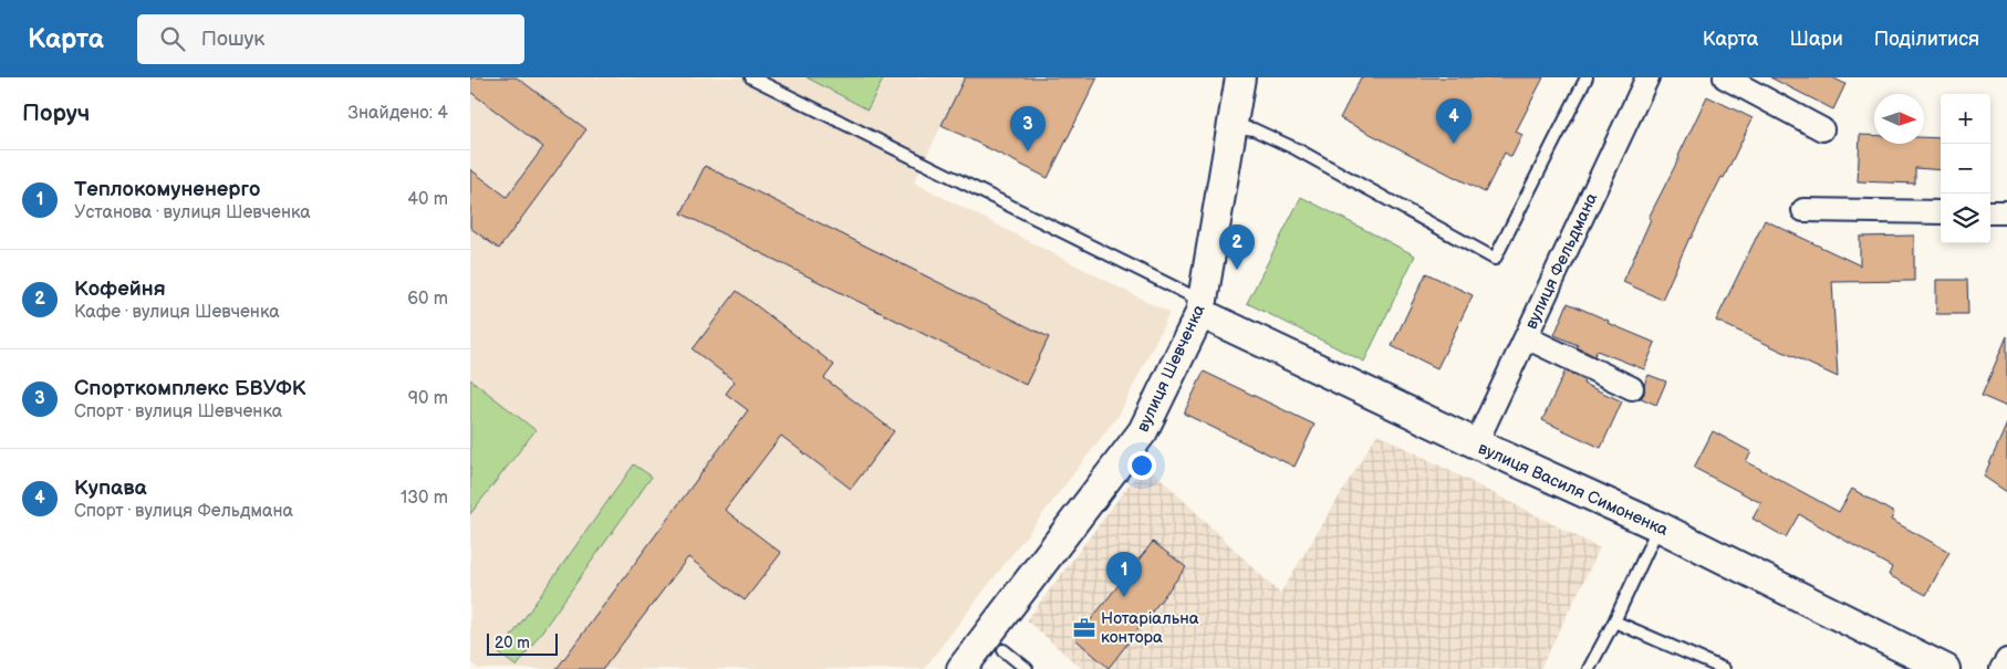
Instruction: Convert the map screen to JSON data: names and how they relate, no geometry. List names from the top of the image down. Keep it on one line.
{"streets":{"street":["вулиця Фельдмана","вулиця Шевченка","вулиця Василя Симоненка"]},"crossings":[["вулиця Фельдмана","вулиця Василя Симоненка"],["вулиця Шевченка","вулиця Василя Симоненка"]],"places":{"office":["Нотаріальна контора"]},"scale_bar":"20 m","north":"right","page":{"header":"Карта","search":"Пошук","nav":["Карта","Шари","Поділитися"],"heading":["Поруч","Знайдено: 4"],"map_buttons":["+","−"],"pins":["4","3","2","1"],"list":[{"mark":"1","name":"Теплокомуненерго","note":"Установа · вулиця Шевченка","value":"40 m"},{"mark":"2","name":"Кофейня","note":"Кафе · вулиця Шевченка","value":"60 m"},{"mark":"3","name":"Спорткомплекс БВУФК","note":"Спорт · вулиця Шевченка","value":"90 m"},{"mark":"4","name":"Купава","note":"Спорт · вулиця Фельдмана","value":"130 m"}],"scale":"20 m"}}
